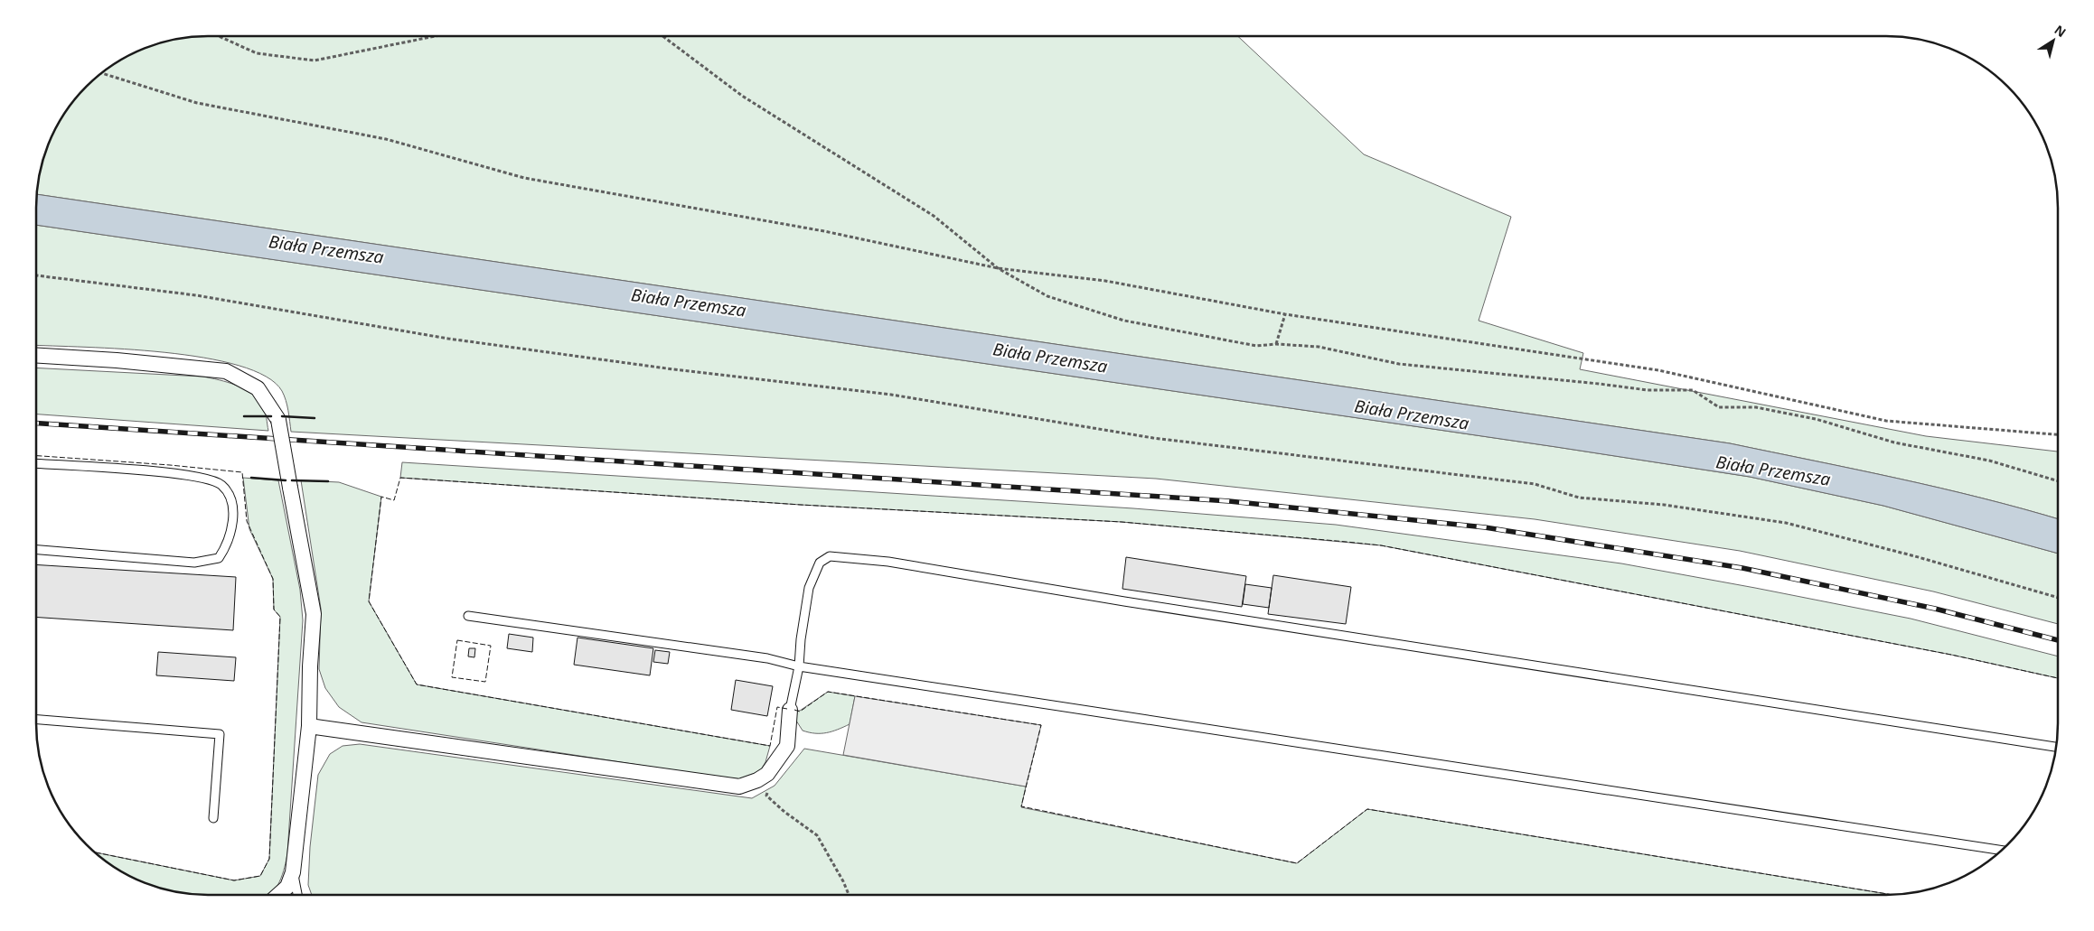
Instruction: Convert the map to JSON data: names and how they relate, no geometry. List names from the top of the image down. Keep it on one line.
{"water":["Biała Przemsza"],"north":"top right"}
